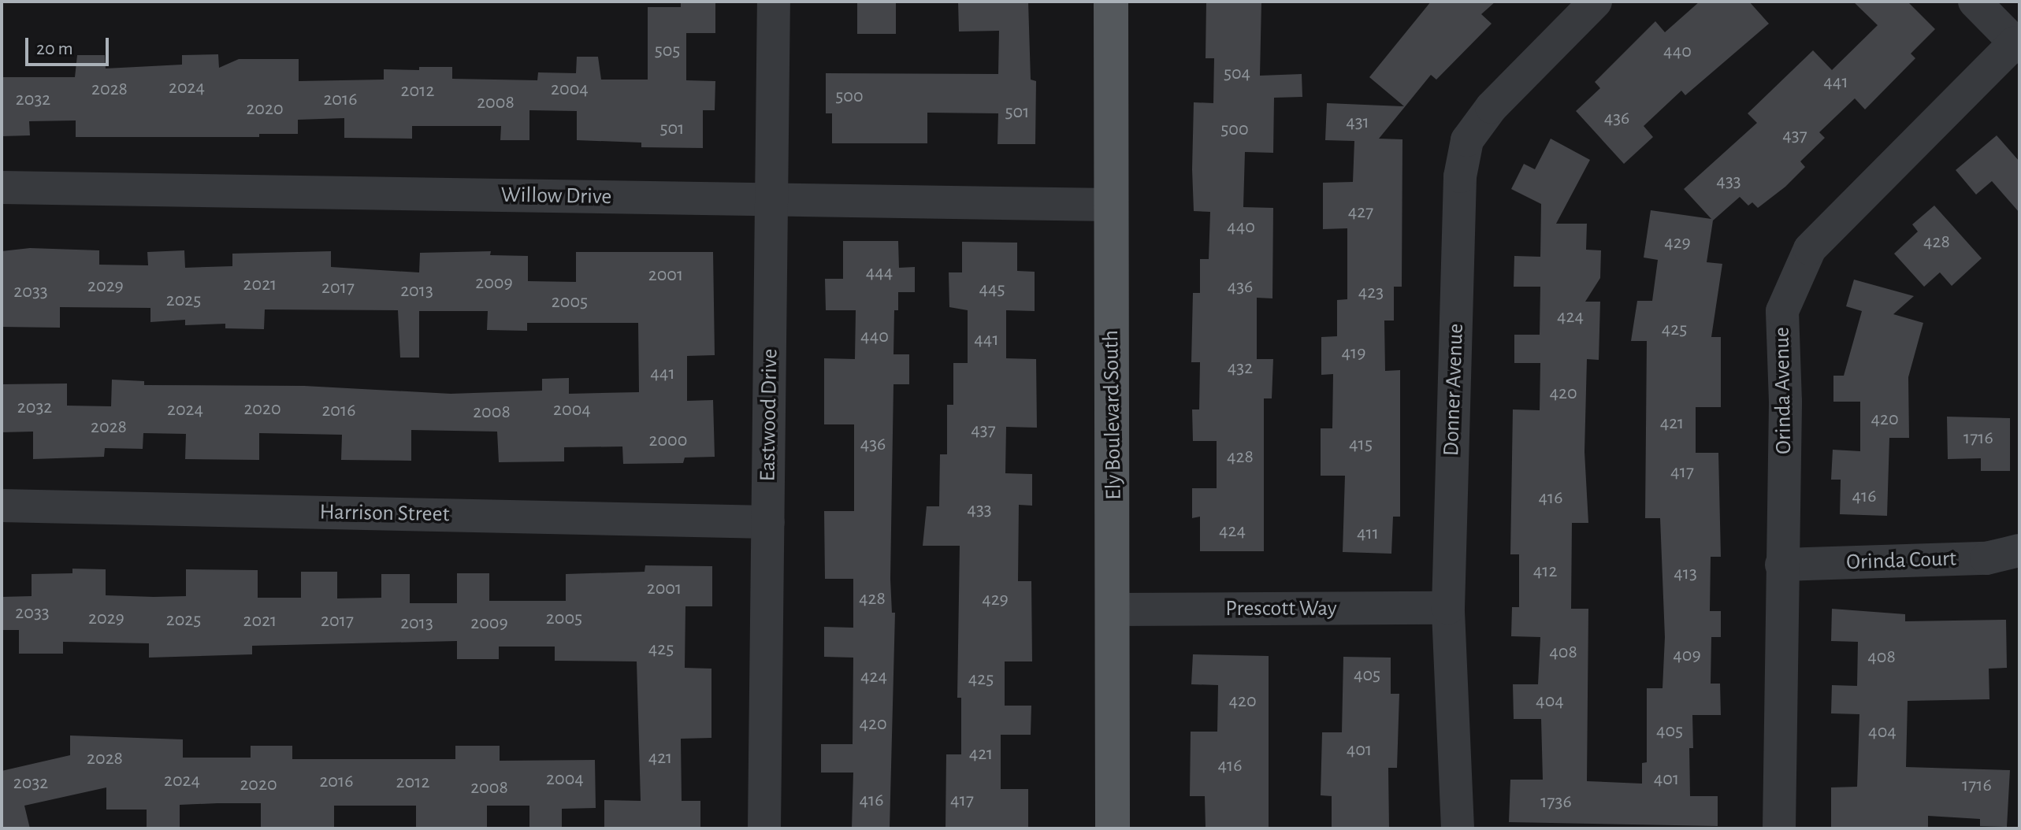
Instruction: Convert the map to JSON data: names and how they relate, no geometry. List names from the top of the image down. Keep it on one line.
{"streets":{"main road":["Ely Boulevard South"],"street":["Willow Drive","Donner Avenue","Orinda Avenue","Eastwood Drive","Harrison Street","Orinda Court","Prescott Way"]},"crossings":[["Willow Drive","Eastwood Drive"],["Willow Drive","Ely Boulevard South"],["Donner Avenue","Prescott Way"],["Orinda Avenue","Orinda Court"],["Eastwood Drive","Harrison Street"],["Ely Boulevard South","Prescott Way"]],"house_numbers":["505","440","504","441","2024","2028","2004","2012","500","2032","2016","2008","2020","501","436","431","501","500","437","433","427","440","428","429","444","2001","2009","2021","2029","436","2017","445","2013","2033","423","2025","2005","424","425","440","441","419","432","441","420","2032","2020","2024","2004","2016","2008","420","421","2028","437","1716","2000","436","415","428","417","416","416","433","424","411","412","413","2001","428","429","2033","2029","2005","2025","2021","2017","2013","2009","425","408","409","408","405","424","425","420","404","420","405","404","401","421","421","2028","416","2004","401","2024","2016","2012","2032","2020","1716","2008","416","417","1736"],"scale_bar":"20 m"}
